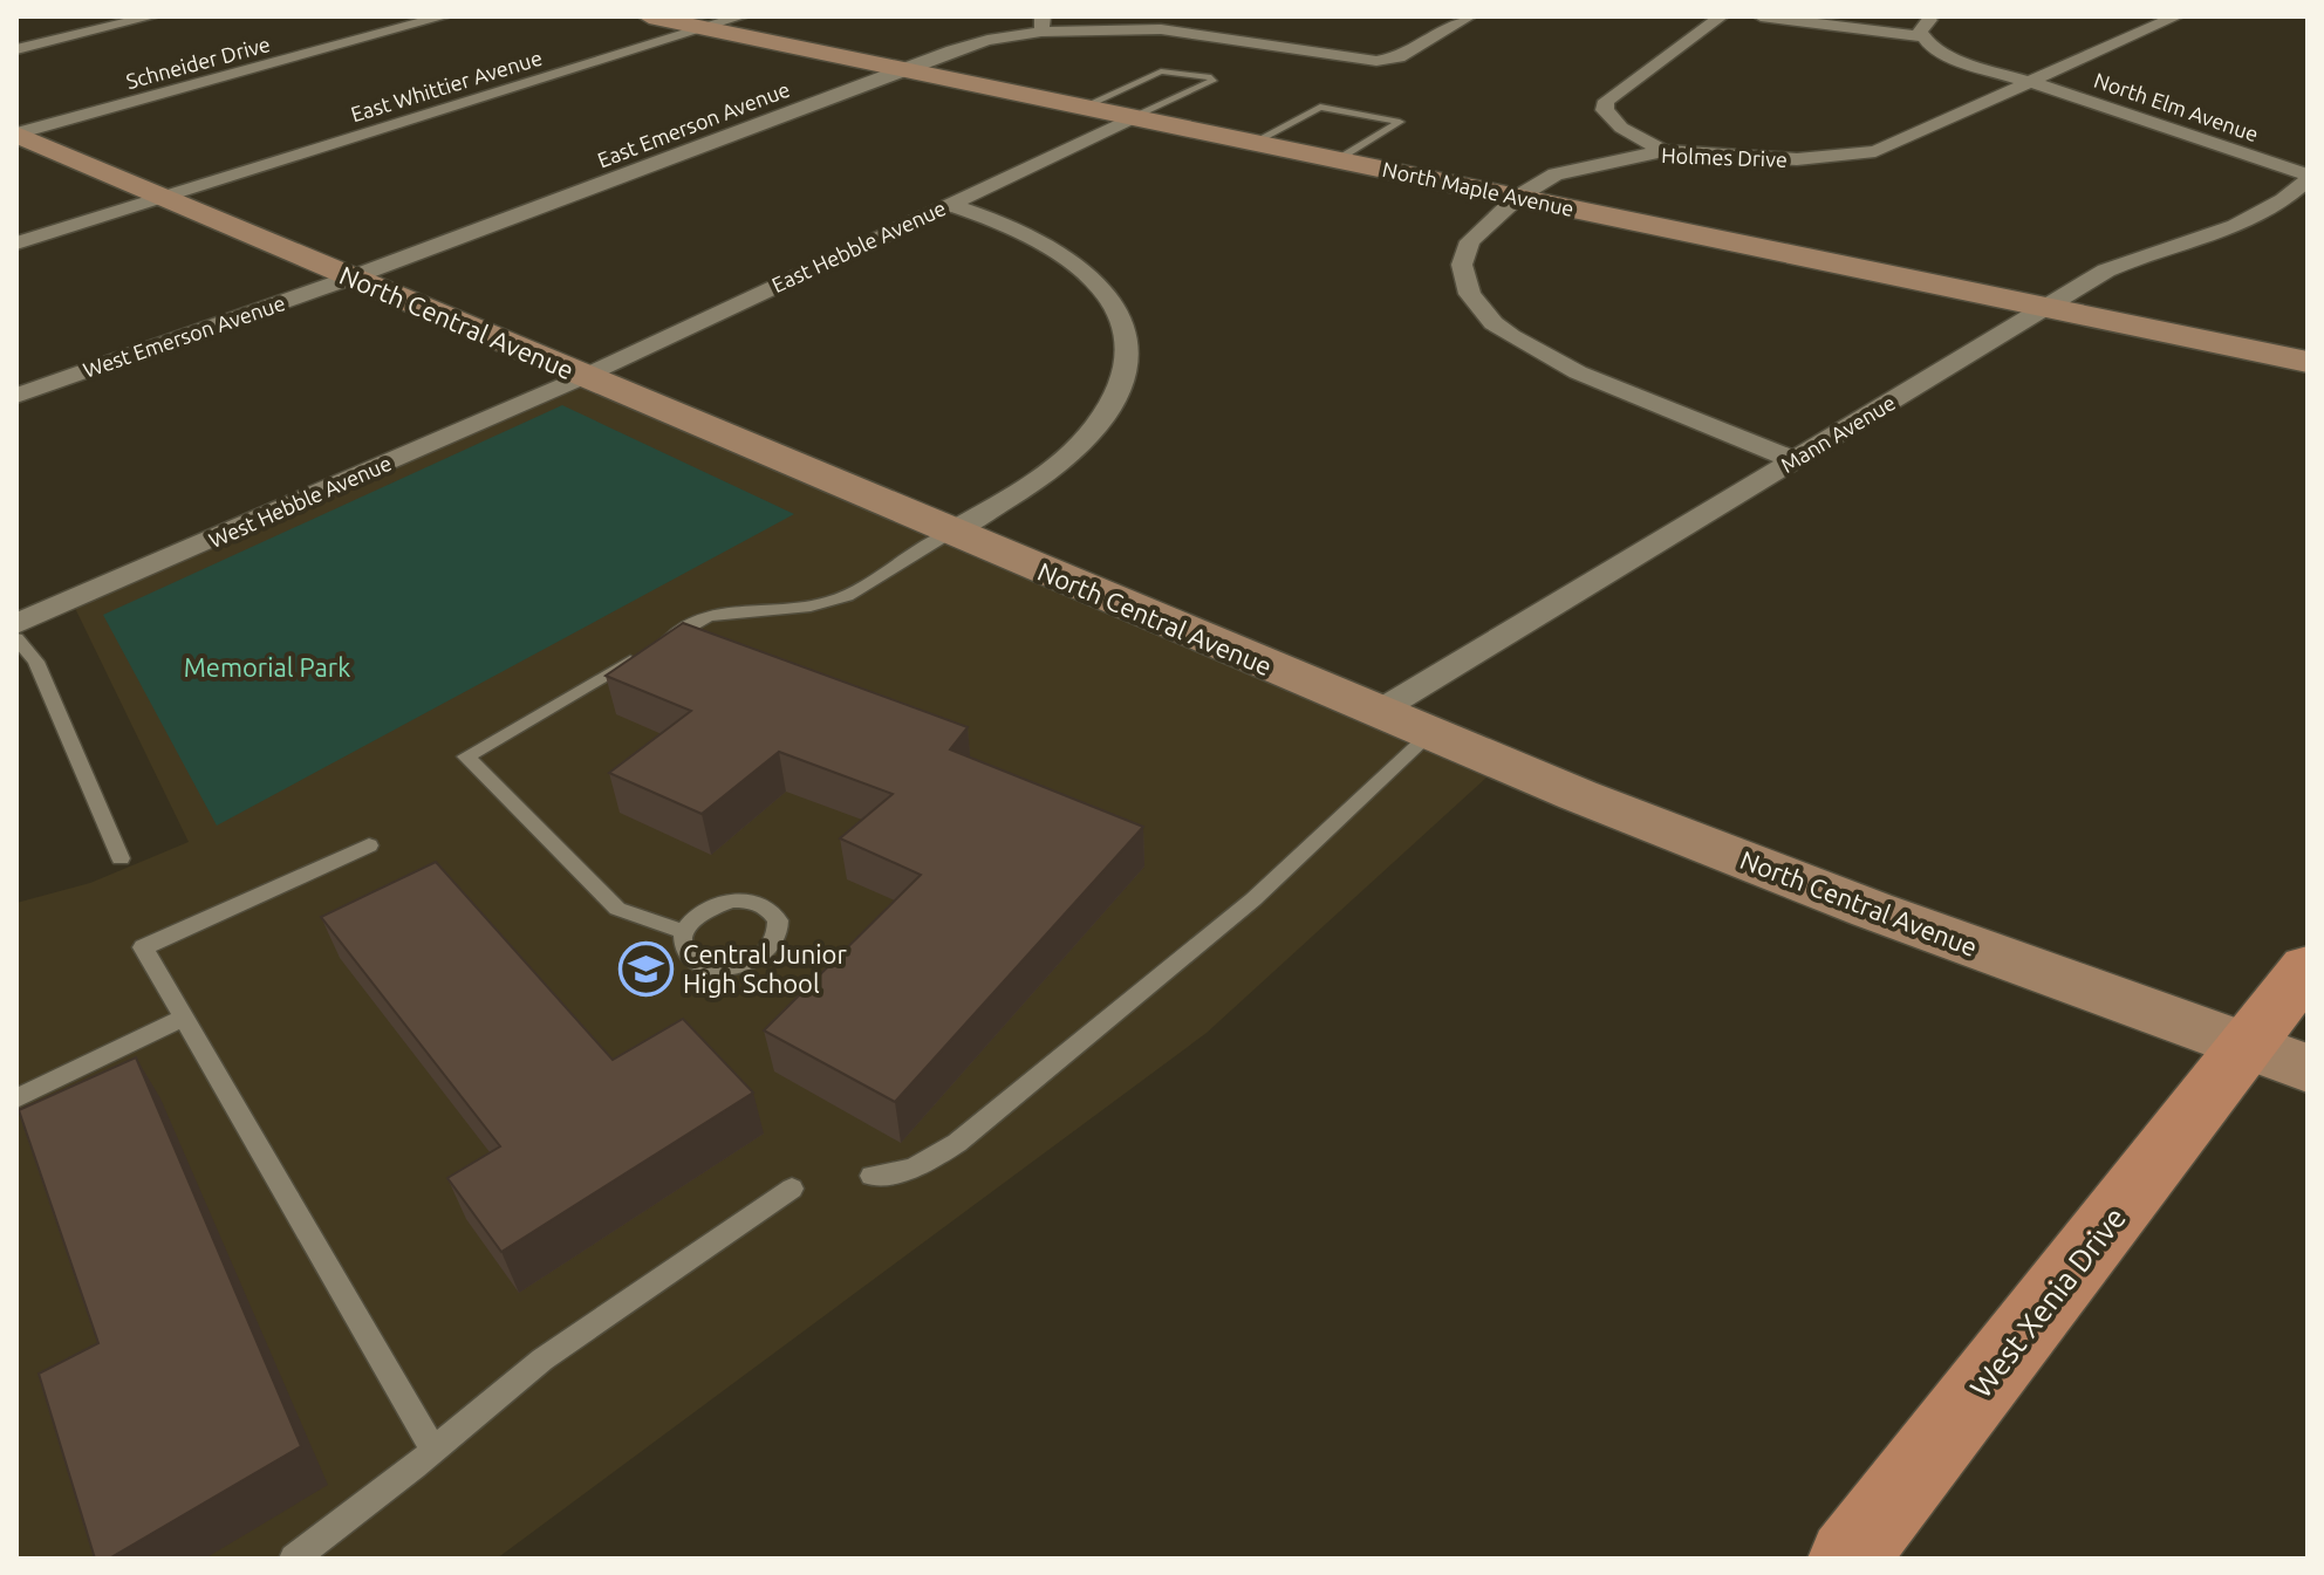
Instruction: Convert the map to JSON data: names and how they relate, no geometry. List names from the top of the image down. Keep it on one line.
{"streets":{"main road":["West Xenia Drive"],"street":["Schneider Drive","East Whittier Avenue","North Elm Avenue","East Emerson Avenue","Holmes Drive","North Maple Avenue","East Hebble Avenue","North Central Avenue","West Emerson Avenue","Mann Avenue","West Hebble Avenue"]},"crossings":[["Schneider Drive","North Central Avenue"],["East Whittier Avenue","North Maple Avenue"],["East Whittier Avenue","North Central Avenue"],["North Elm Avenue","Holmes Drive"],["North Elm Avenue","Mann Avenue"],["East Emerson Avenue","North Maple Avenue"],["East Emerson Avenue","North Central Avenue"],["East Emerson Avenue","West Emerson Avenue"],["Holmes Drive","North Maple Avenue"],["Holmes Drive","Mann Avenue"],["North Maple Avenue","East Hebble Avenue"],["North Maple Avenue","Mann Avenue"],["East Hebble Avenue","North Central Avenue"],["East Hebble Avenue","West Hebble Avenue"],["North Central Avenue","West Emerson Avenue"],["North Central Avenue","Mann Avenue"],["North Central Avenue","West Hebble Avenue"],["North Central Avenue","West Xenia Drive"]],"parks":["Memorial Park"],"places":{"school or university":["Central Junior High School"]}}
